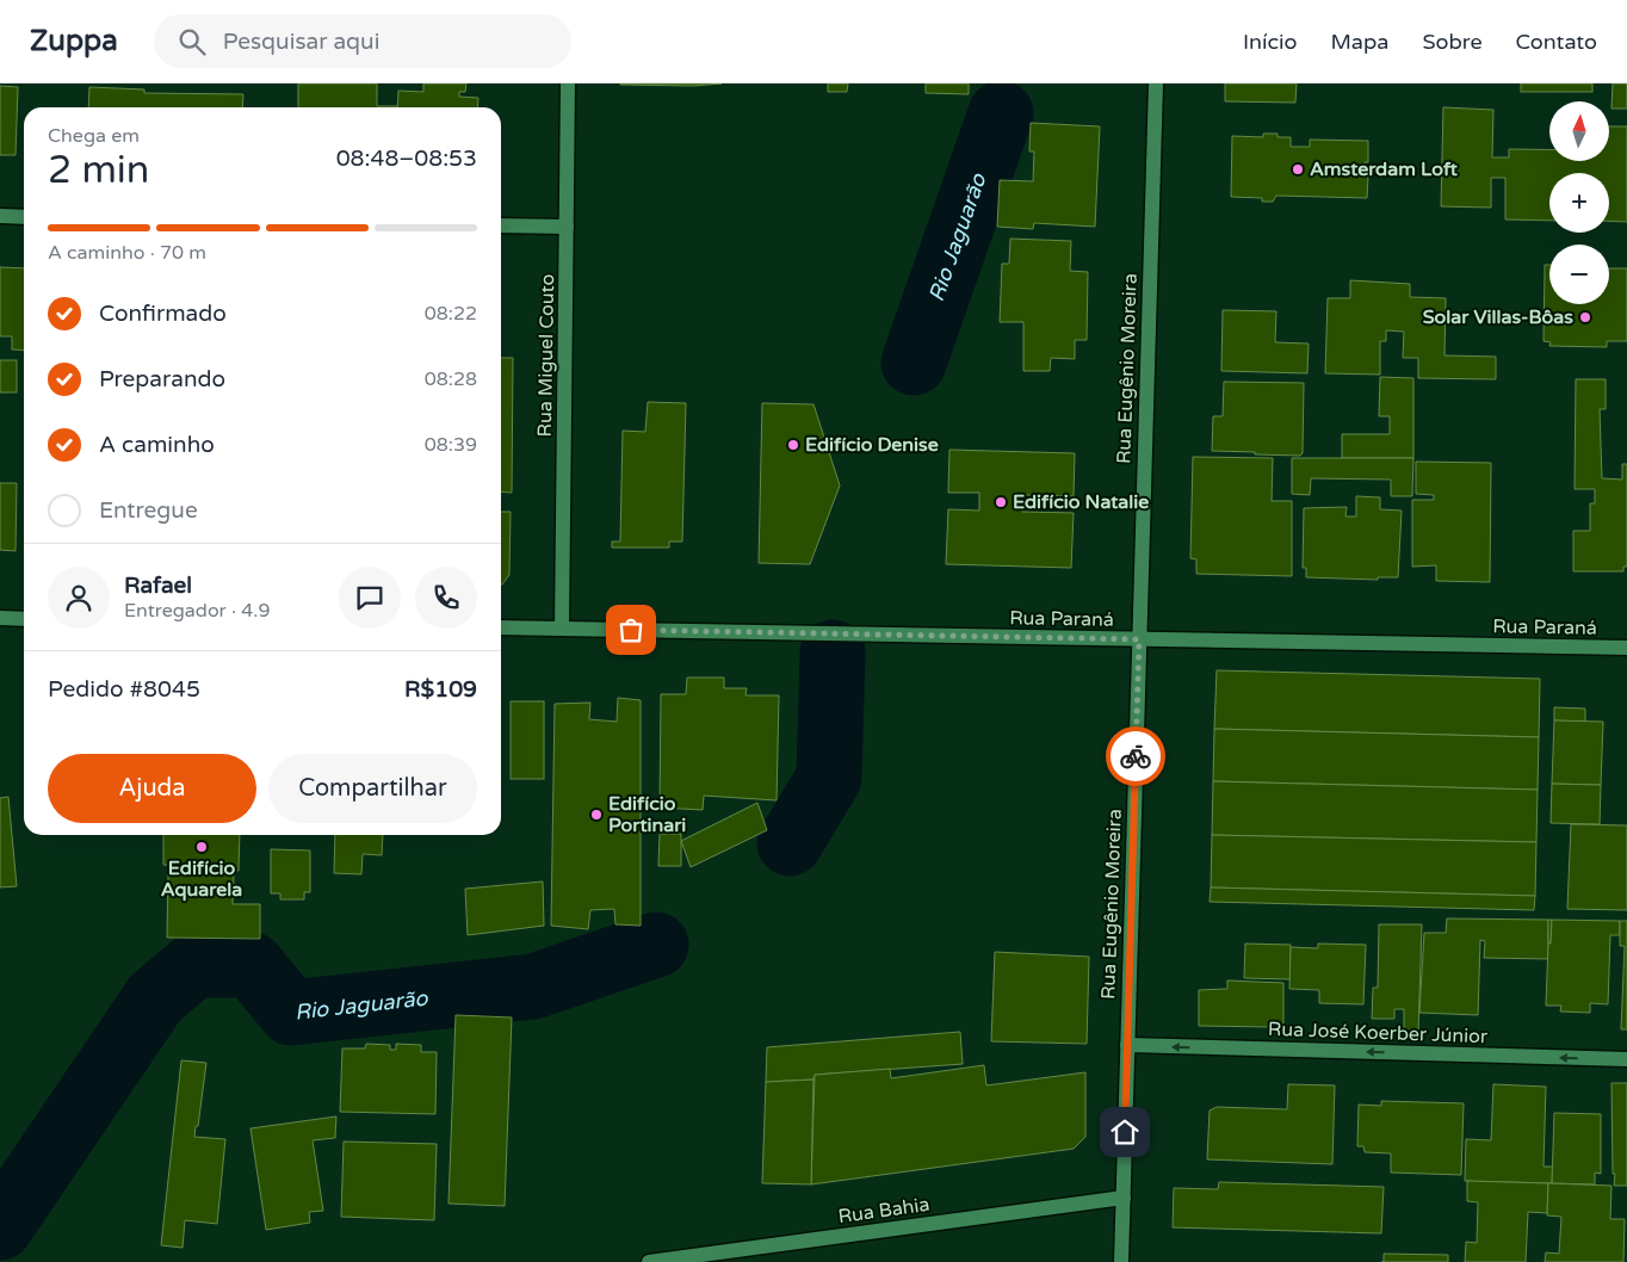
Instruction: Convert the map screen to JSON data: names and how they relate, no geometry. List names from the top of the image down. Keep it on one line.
{"streets":{"street":["Rua Miguel Couto","Rua Eugênio Moreira","Rua Paraná","Rua José Koerber Júnior","Rua Bahia"]},"crossings":[["Rua Miguel Couto","Rua Paraná"],["Rua Eugênio Moreira","Rua Paraná"],["Rua Eugênio Moreira","Rua José Koerber Júnior"],["Rua Eugênio Moreira","Rua Bahia"]],"one_way":["Rua José Koerber Júnior"],"water":["Rio Jaguarão"],"places":["Amsterdam Loft","Solar Villas-Bôas","Edifício Denise","Edifício Natalie","Edifício Portinari","Edifício Aquarela"],"north":"top","page":{"header":"Zuppa","search":"Pesquisar aqui","nav":["Início","Mapa","Sobre","Contato"],"map_buttons":["+","−"],"heading":["2 min","Chega em","08:48–08:53"],"panel":["Rafael","Entregador · 4.9","Pedido #8045","R$109"],"bar":"A caminho · 70 m","list":[["Confirmado","08:22"],["Preparando","08:28"],["A caminho","08:39"],"Entregue"],"buttons":["Ajuda","Compartilhar"]}}
